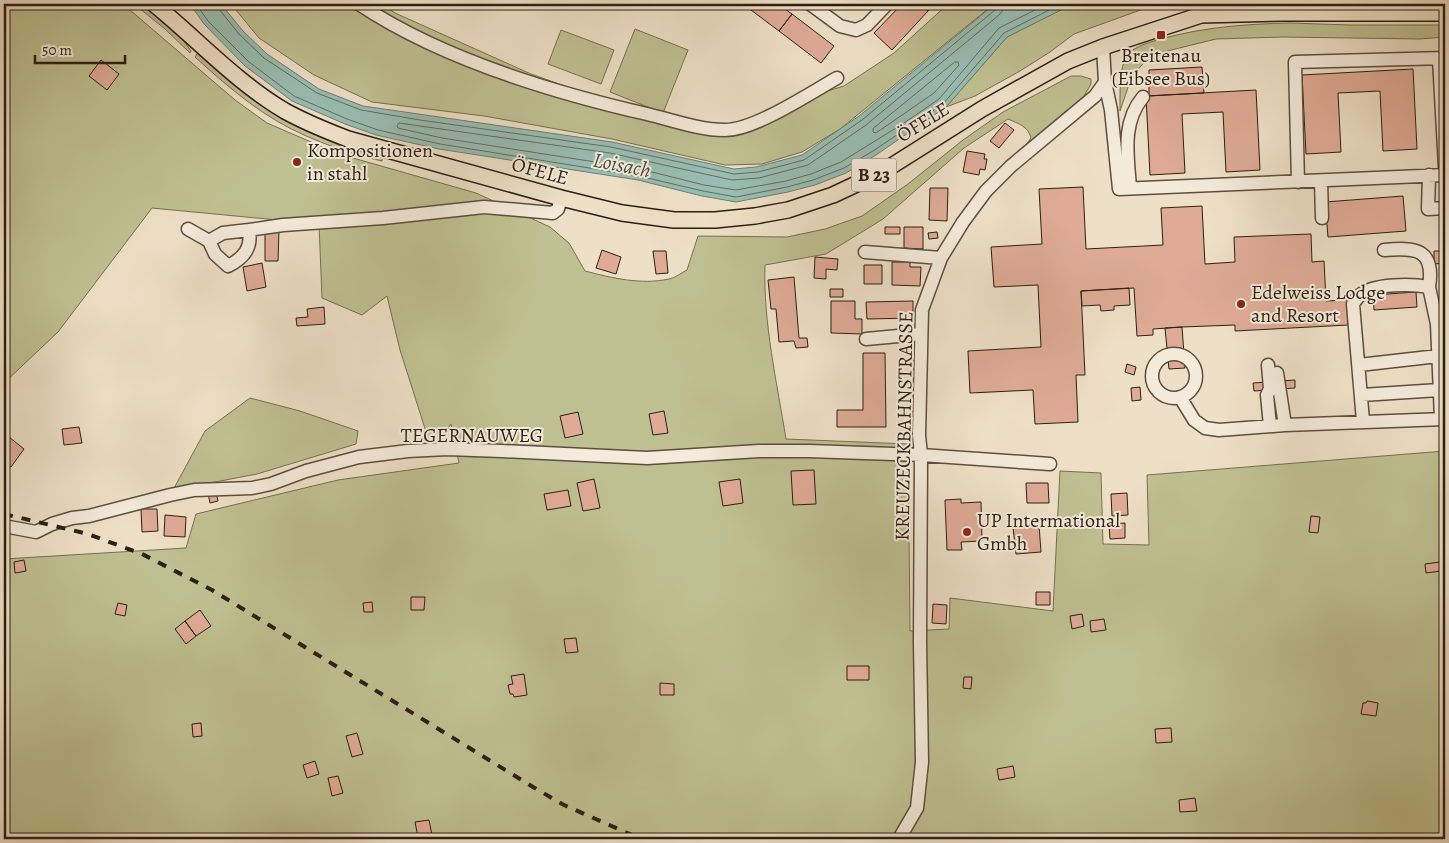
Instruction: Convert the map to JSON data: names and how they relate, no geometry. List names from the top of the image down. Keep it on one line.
{"streets":{"main road":["ÖFELE","B 23"],"street":["KREUZECKBAHNSTRASSE","TEGERNAUWEG"]},"crossings":[["ÖFELE","B 23"],["KREUZECKBAHNSTRASSE","TEGERNAUWEG"]],"water":["Loisach"],"places":{"transit":["Breitenau (Eibsee Bus)"],"other":["Kompositionen in stahl","Edelweiss Lodge and Resort","UP Intermational Gmbh"]},"scale_bar":"50 m"}
